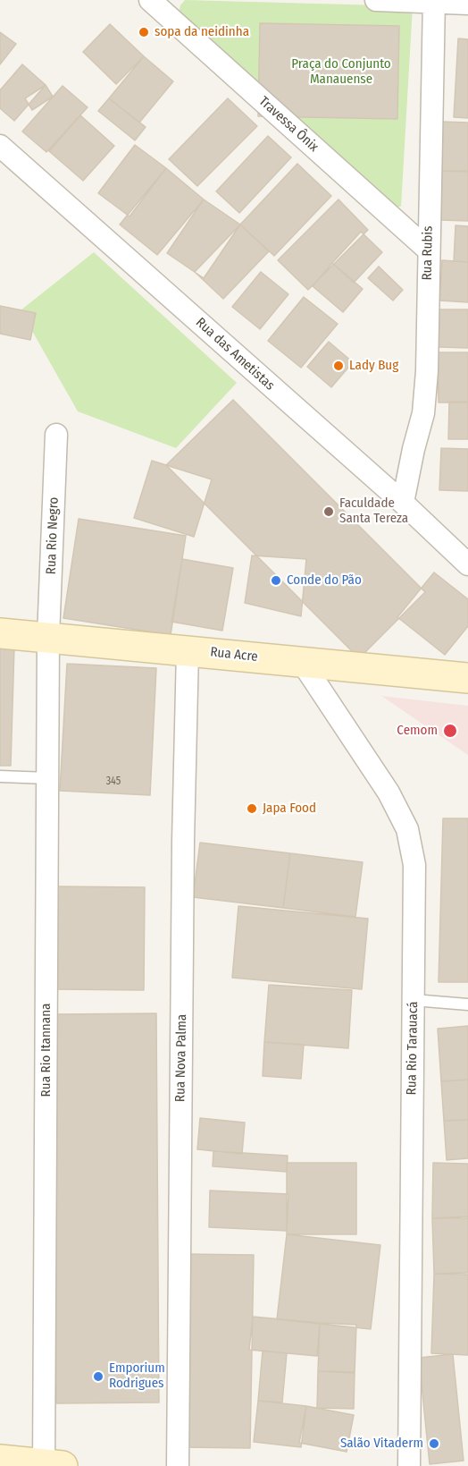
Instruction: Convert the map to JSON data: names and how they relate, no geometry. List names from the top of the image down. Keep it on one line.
{"streets":{"street":["Travessa Ônix","Rua Rubis","Rua das Ametistas","Rua Rio Negro","Rua Acre","Rua Rio Tarauacá","Rua Rio Itannana","Rua Nova Palma"]},"crossings":[["Travessa Ônix","Rua Rubis"],["Rua Rubis","Rua das Ametistas"],["Rua Rio Negro","Rua Acre"],["Rua Rio Negro","Rua Rio Itannana"],["Rua Acre","Rua Rio Tarauacá"],["Rua Acre","Rua Rio Itannana"],["Rua Acre","Rua Nova Palma"]],"parks":["Praça do Conjunto Manauense"],"places":["sopa da neidinha","Lady Bug","Faculdade Santa Tereza","Conde do Pão","Cemom","Japa Food","Emporium Rodrigues","Salão Vitaderm"],"house_numbers":["345"]}
